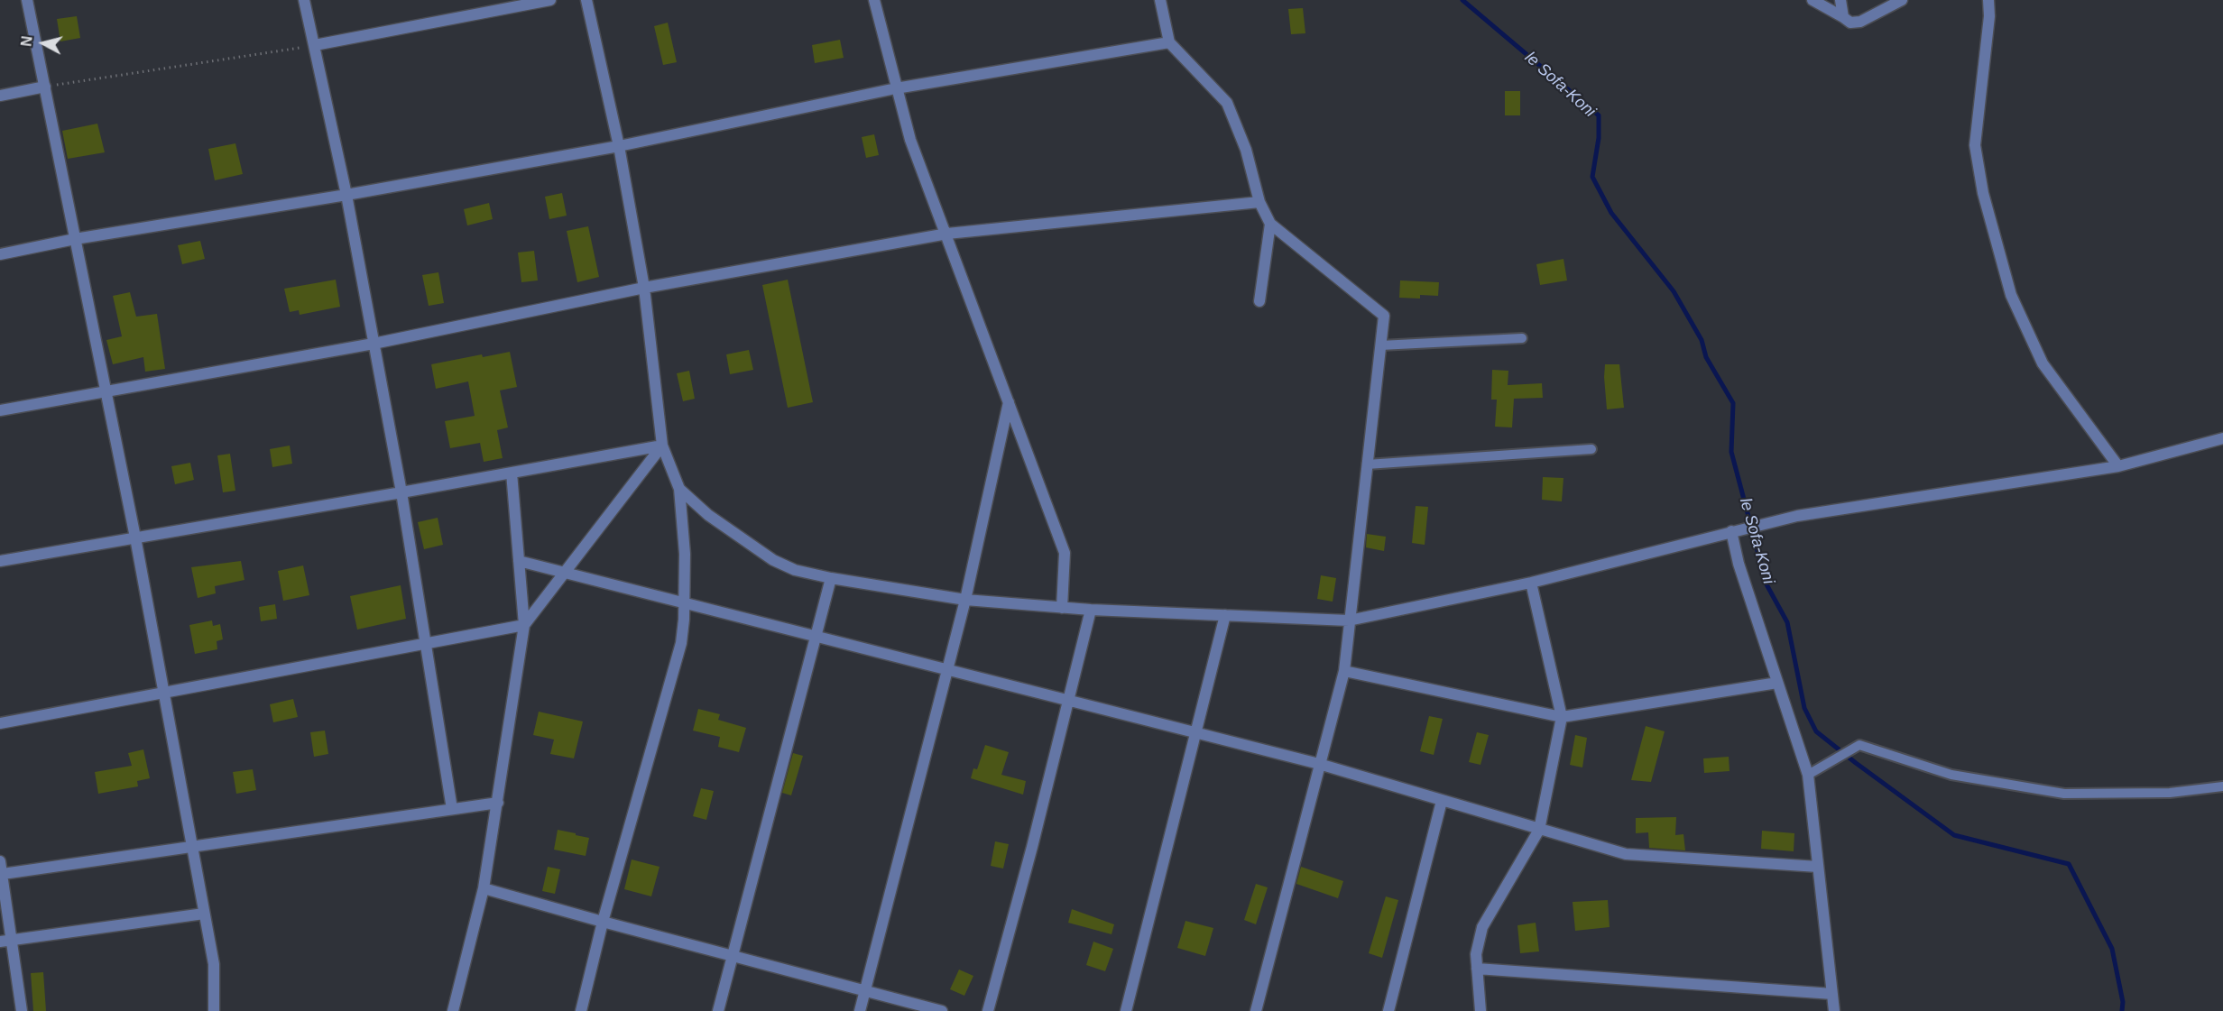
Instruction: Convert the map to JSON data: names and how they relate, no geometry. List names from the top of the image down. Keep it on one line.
{"water":["le Sofa-Koni"],"north":"left"}
